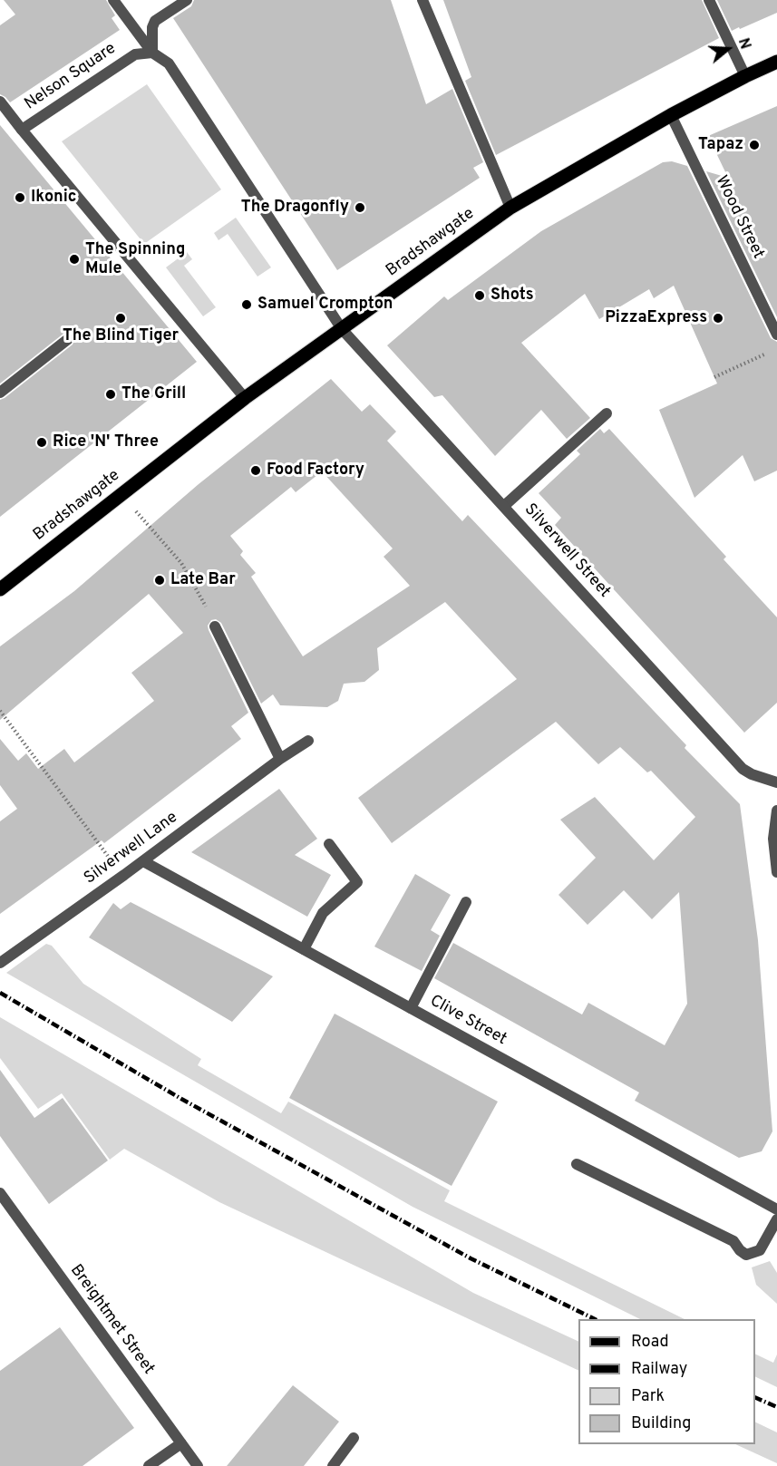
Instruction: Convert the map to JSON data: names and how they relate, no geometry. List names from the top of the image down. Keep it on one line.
{"streets":{"main road":["Bradshawgate"],"street":["Nelson Square","Wood Street","Silverwell Street","Silverwell Lane","Clive Street","Breightmet Street"]},"crossings":[["Nelson Square","Bradshawgate"],["Wood Street","Bradshawgate"],["Bradshawgate","Silverwell Street"],["Silverwell Lane","Clive Street"]],"places":["Tapaz","Ikonic","The Dragonfly","The Spinning Mule","Shots","Samuel Crompton","The Blind Tiger","PizzaExpress","The Grill","Rice 'N' Three","Food Factory","Late Bar"],"legend":["Road","Railway","Park","Building"],"north":"right"}
